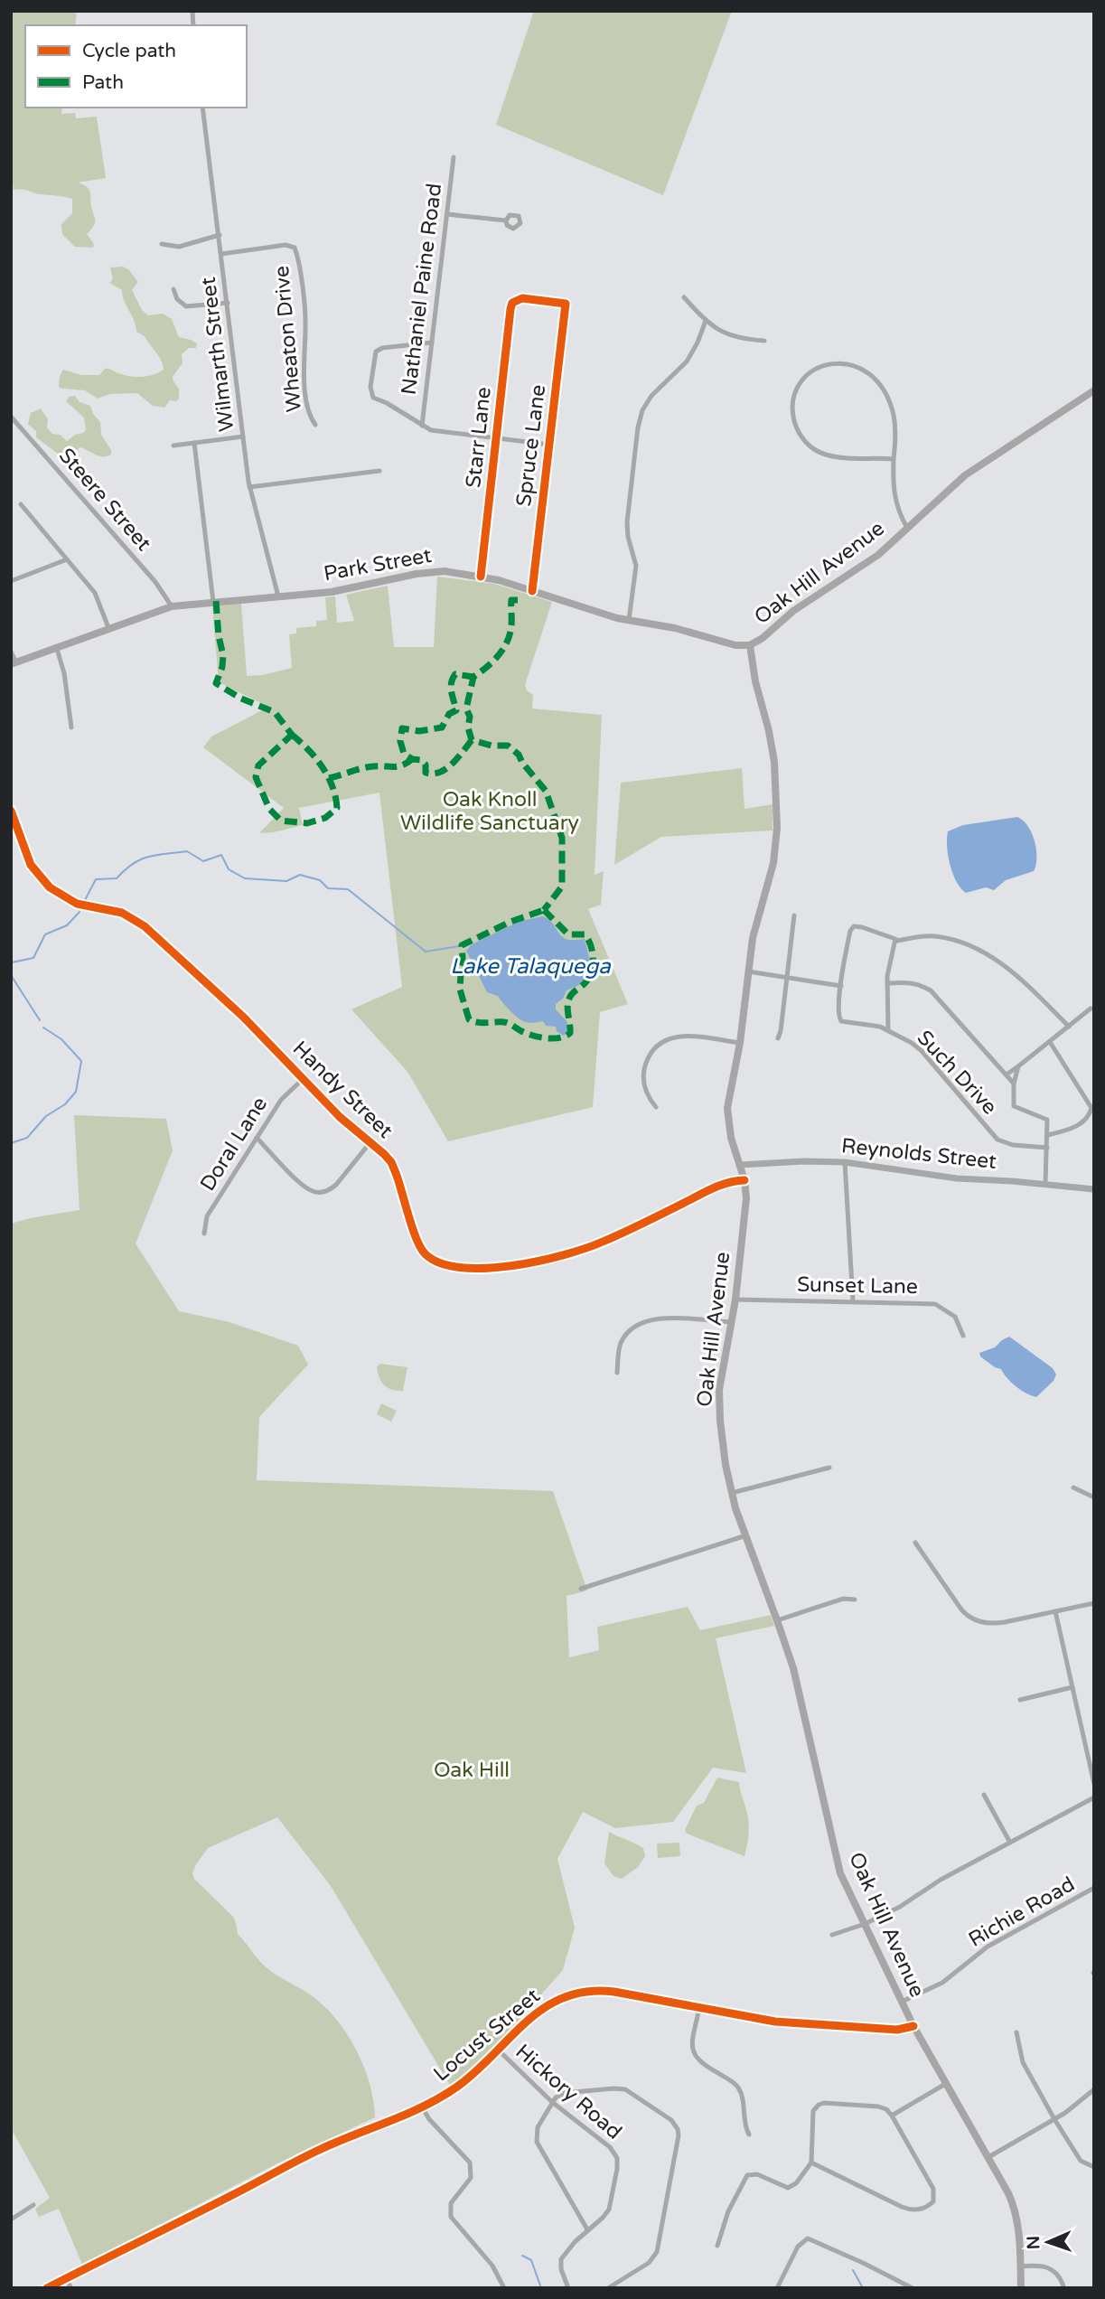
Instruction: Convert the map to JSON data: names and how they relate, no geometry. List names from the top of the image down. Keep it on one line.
{"streets":{"main road":["Park Street","Oak Hill Avenue"],"street":["Nathaniel Paine Road","Wheaton Drive","Wilmarth Street","Starr Lane","Spruce Lane","Steere Street","Such Drive","Handy Street","Doral Lane","Reynolds Street","Sunset Lane","Richie Road","Locust Street","Hickory Road"]},"crossings":[["Wheaton Drive","Wilmarth Street"],["Wilmarth Street","Park Street"],["Starr Lane","Spruce Lane"],["Starr Lane","Park Street"],["Spruce Lane","Park Street"],["Steere Street","Park Street"],["Park Street","Oak Hill Avenue"],["Oak Hill Avenue","Handy Street"],["Oak Hill Avenue","Reynolds Street"],["Oak Hill Avenue","Sunset Lane"],["Oak Hill Avenue","Richie Road"],["Oak Hill Avenue","Locust Street"],["Handy Street","Doral Lane"],["Locust Street","Hickory Road"]],"water":["Lake Talaquega"],"parks":["Oak Knoll Wildlife Sanctuary","Oak Hill"],"legend":["Cycle path","Path"],"north":"left"}
